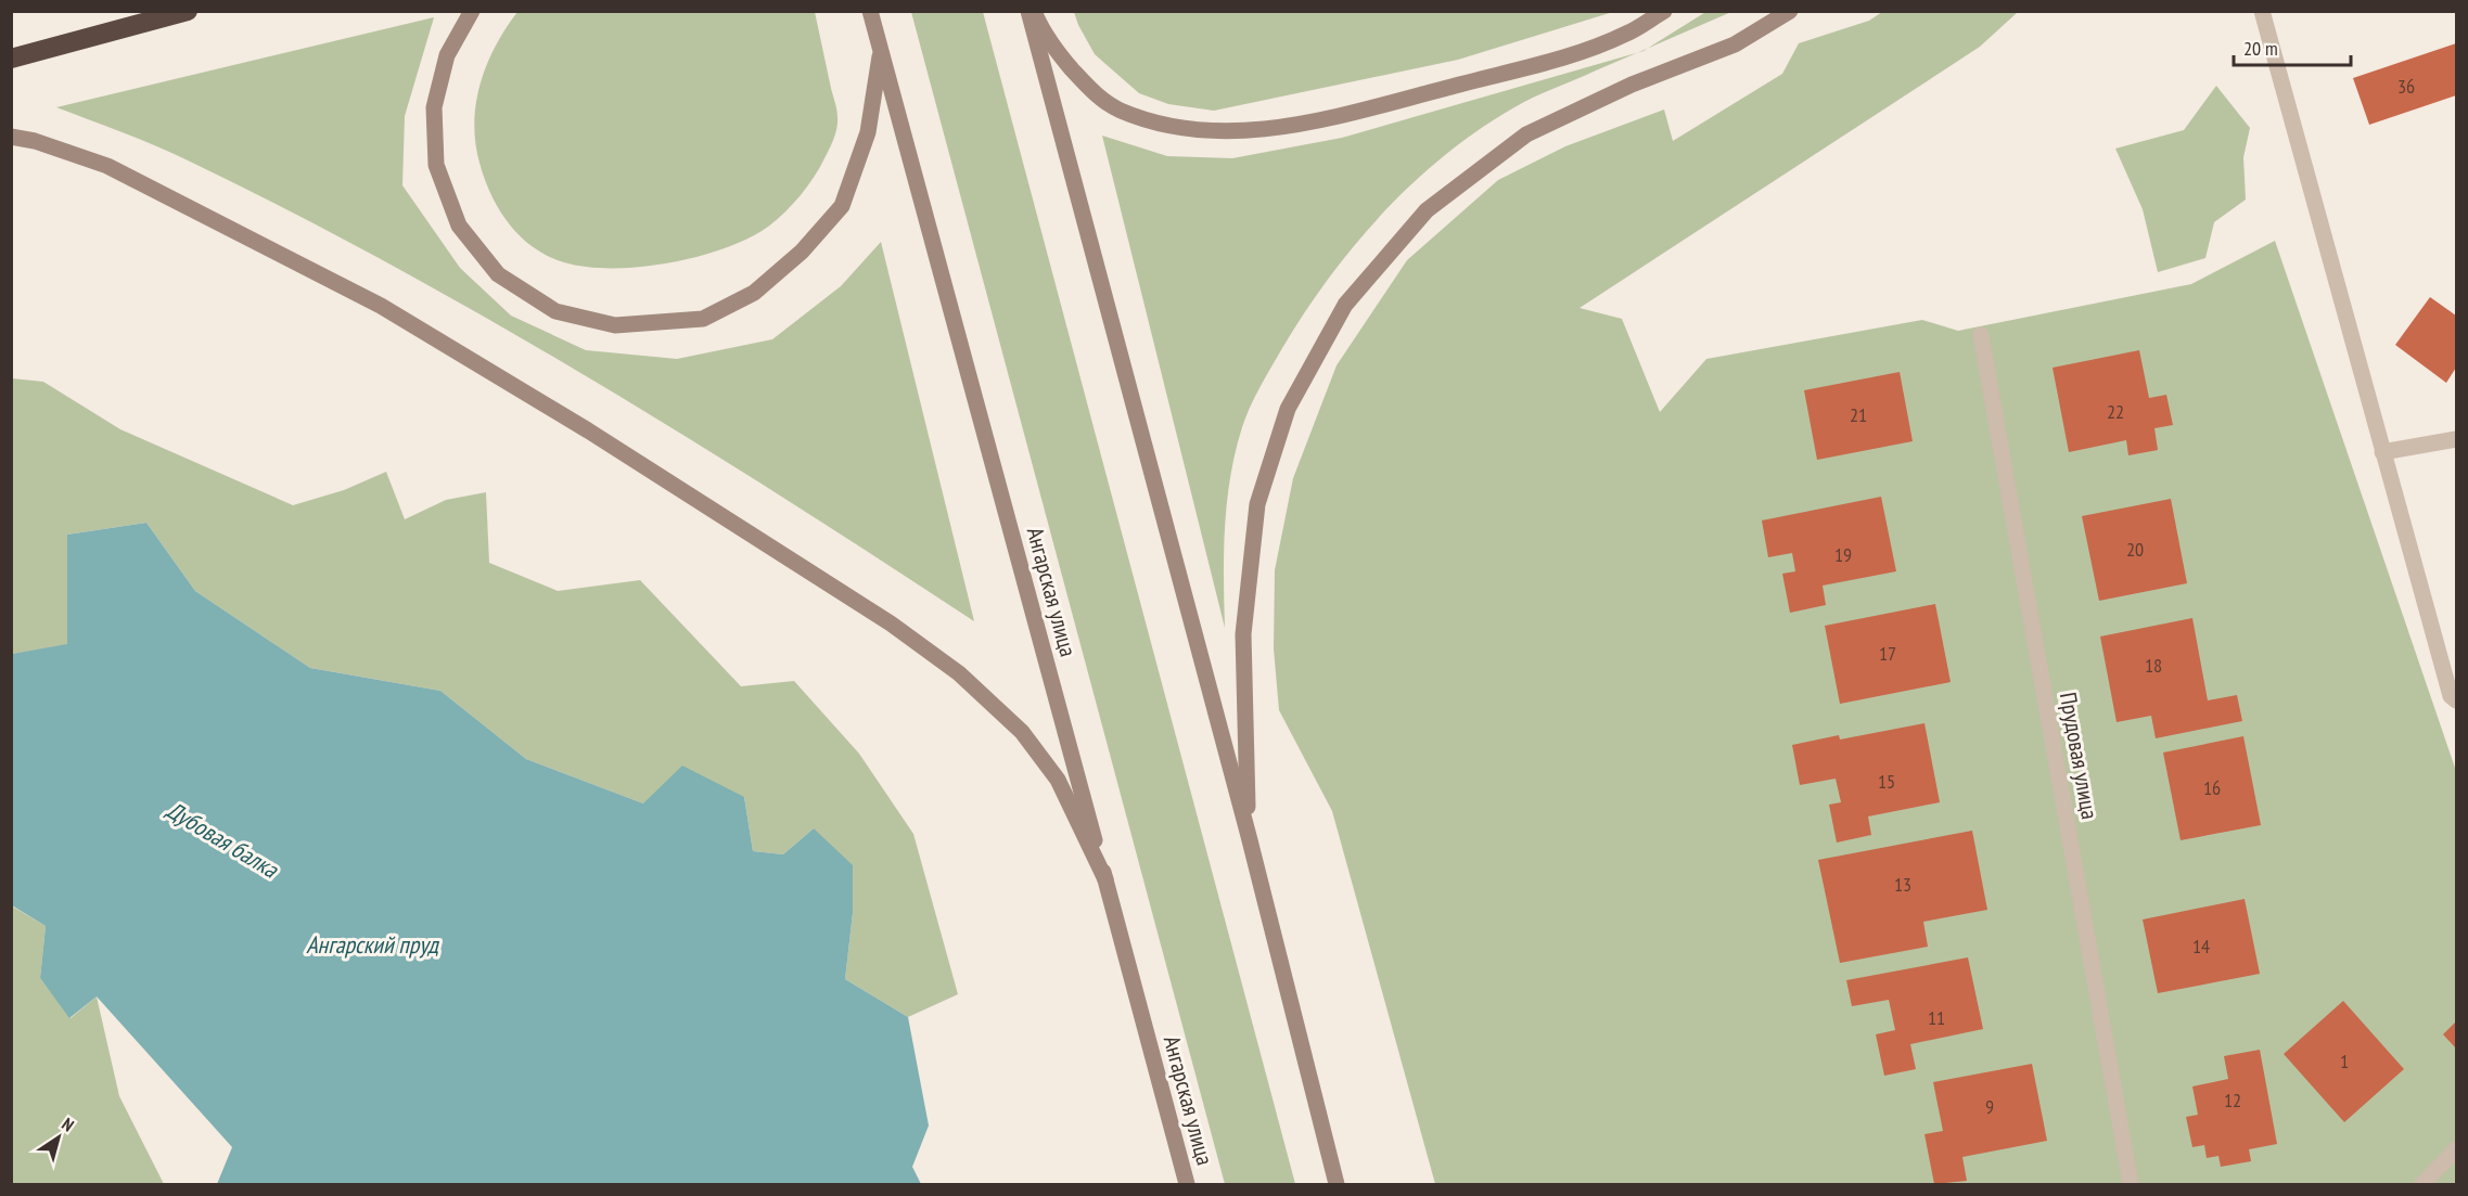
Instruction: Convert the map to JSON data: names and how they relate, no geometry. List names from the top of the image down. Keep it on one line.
{"streets":{"main road":["Ангарская улица"],"street":["Прудовая улица"]},"water":["Дубовая балка","Ангарский пруд"],"house_numbers":["36","22","21","20","19","17","18","15","16","13","14","11","1","12","9"],"scale_bar":"20 m","north":"top right"}
